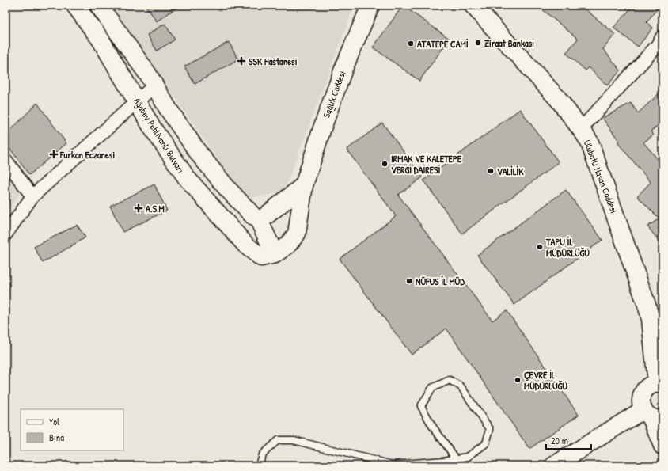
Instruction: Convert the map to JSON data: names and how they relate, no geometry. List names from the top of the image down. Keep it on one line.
{"streets":{"street":["Sağlık Caddesi","Ağabey Pehlivanlı Bulvarı","Ulubatlı Hasan Caddesi"]},"crossings":[["Sağlık Caddesi","Ağabey Pehlivanlı Bulvarı"]],"places":{"other":["Ziraat Bankası","ATATEPE CAMİ","IRMAK VE KALETEPE VERGİ DAİRESİ","VALİLİK","TAPU İL MÜDÜRLÜĞÜ","NÜFUS İL MÜD","ÇEVRE İL MÜDÜRLÜĞÜ"],"health":["SSK Hastanesi","Furkan Eczanesi","A.S.M"]},"legend":["Yol","Bina"],"scale_bar":"20 m"}
